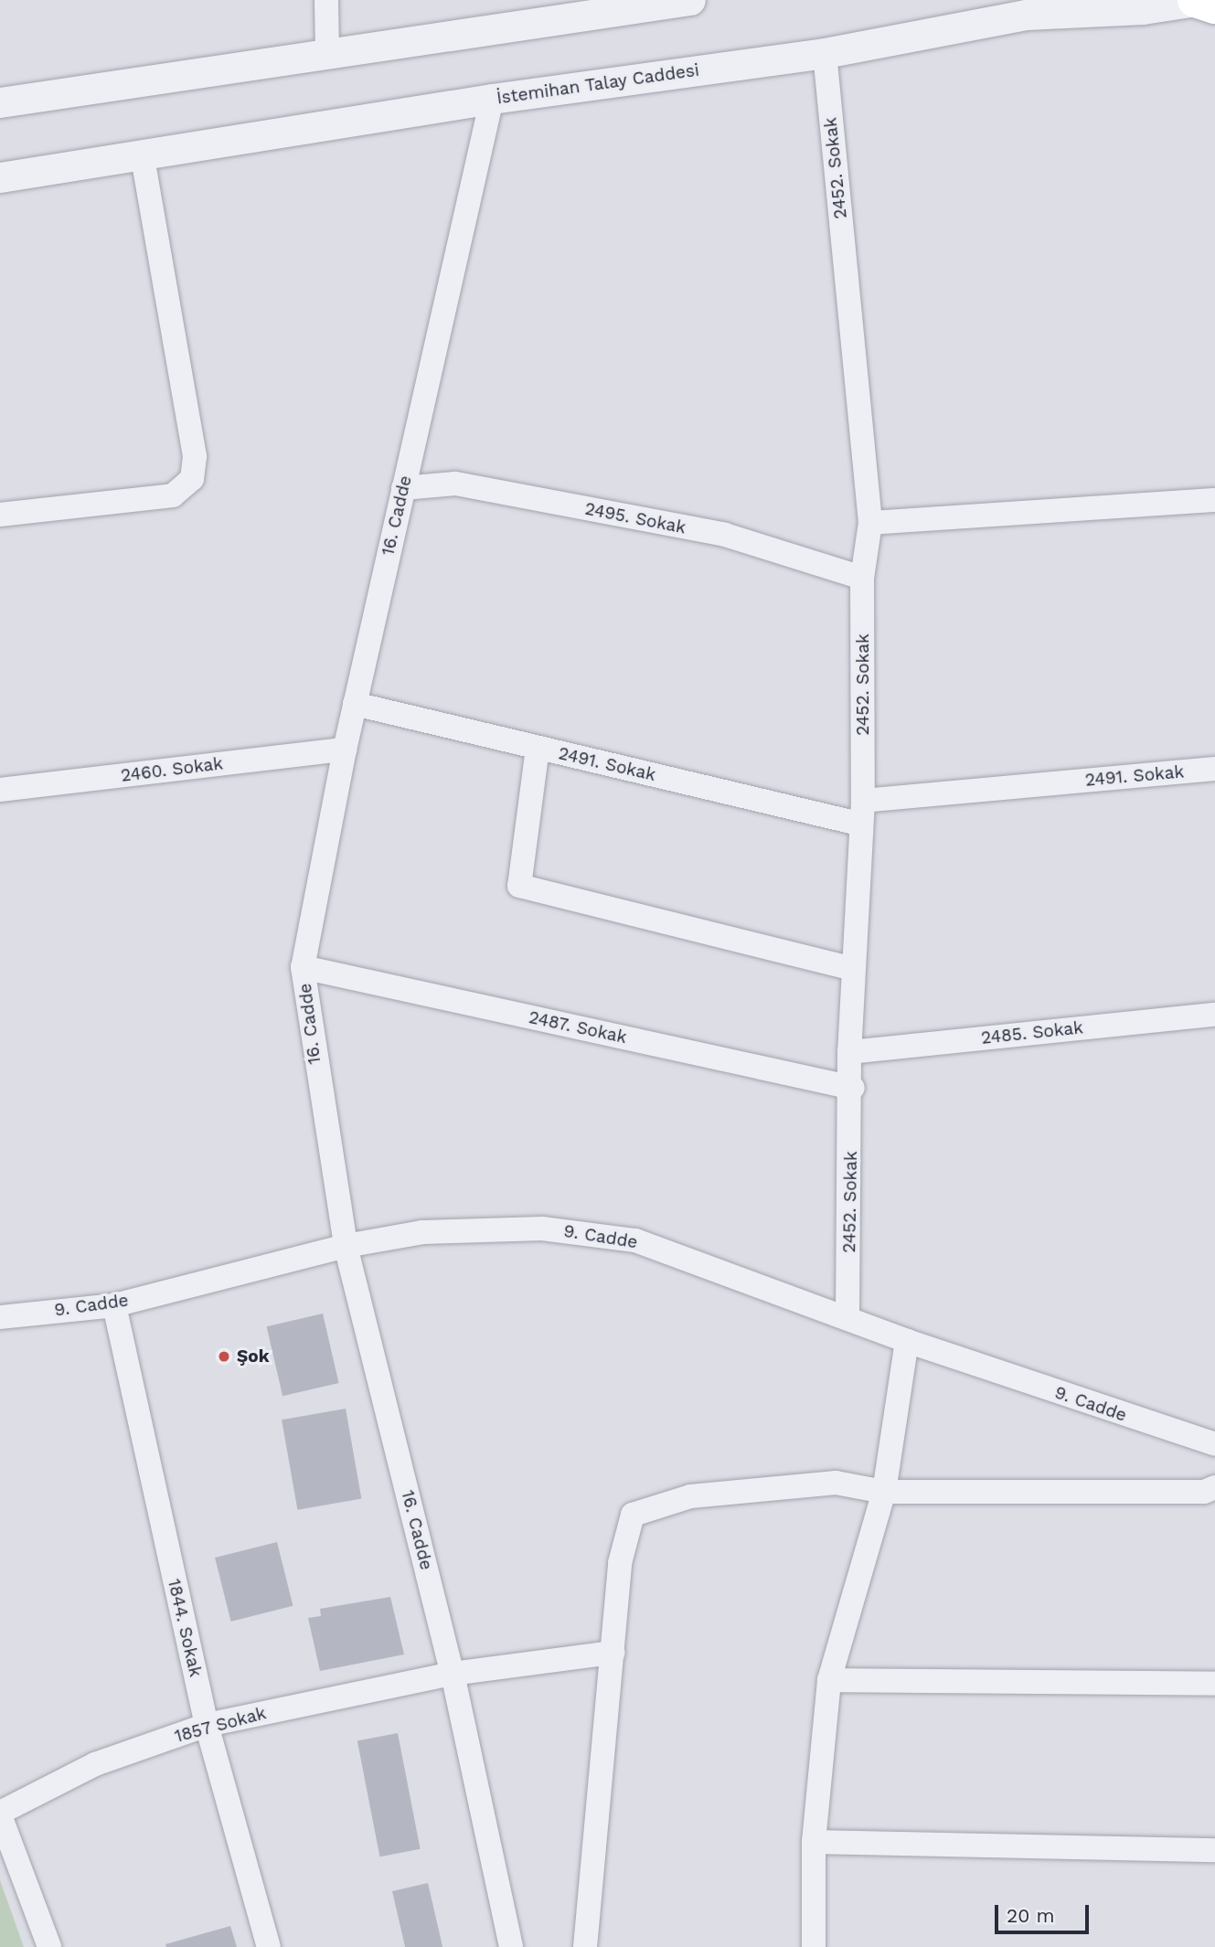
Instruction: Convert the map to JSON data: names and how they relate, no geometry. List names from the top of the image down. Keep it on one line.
{"streets":{"street":["İstemihan Talay Caddesi","2452. Sokak","16. Cadde","2495. Sokak","2491. Sokak","2460. Sokak","2487. Sokak","2485. Sokak","9. Cadde","1844. Sokak","1857 Sokak"]},"crossings":[["İstemihan Talay Caddesi","2452. Sokak"],["İstemihan Talay Caddesi","16. Cadde"],["2452. Sokak","2495. Sokak"],["2452. Sokak","2491. Sokak"],["2452. Sokak","2487. Sokak"],["2452. Sokak","2485. Sokak"],["2452. Sokak","9. Cadde"],["16. Cadde","2495. Sokak"],["16. Cadde","2491. Sokak"],["16. Cadde","2460. Sokak"],["16. Cadde","2487. Sokak"],["16. Cadde","9. Cadde"],["16. Cadde","1857 Sokak"],["9. Cadde","1844. Sokak"],["1844. Sokak","1857 Sokak"]],"places":["Şok"],"scale_bar":"20 m"}
